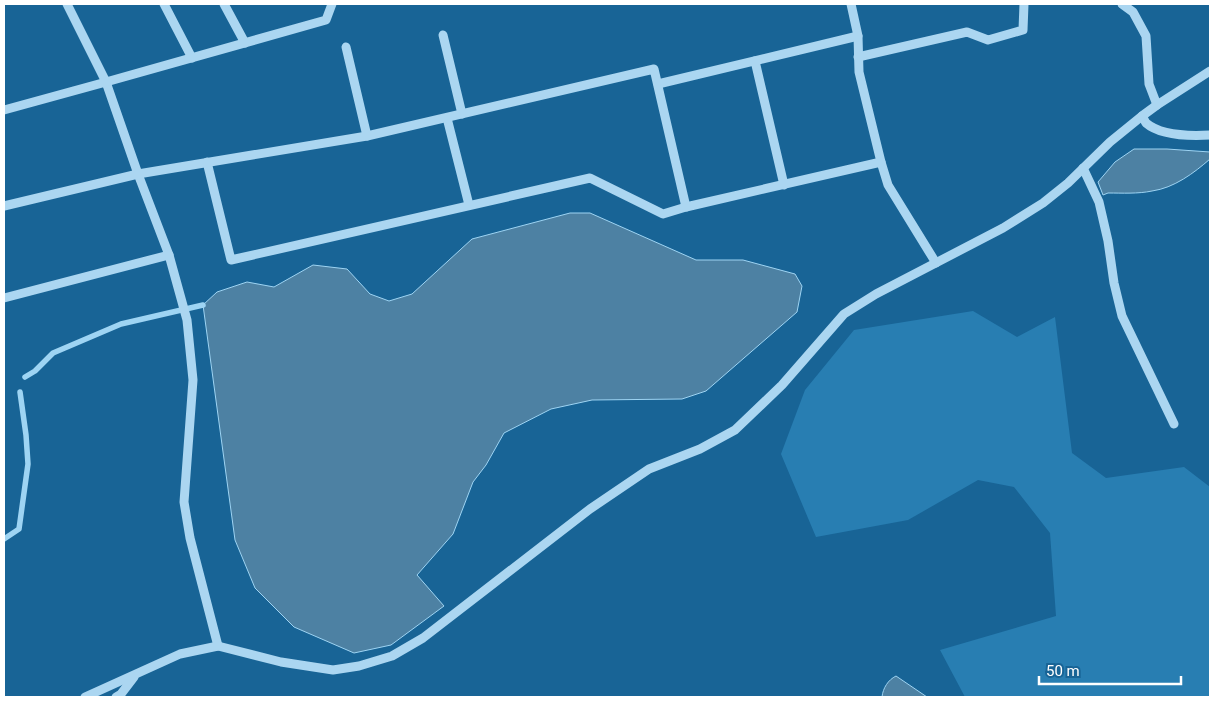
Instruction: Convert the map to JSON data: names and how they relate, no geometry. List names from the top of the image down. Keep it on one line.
{"scale_bar":"50 m"}
